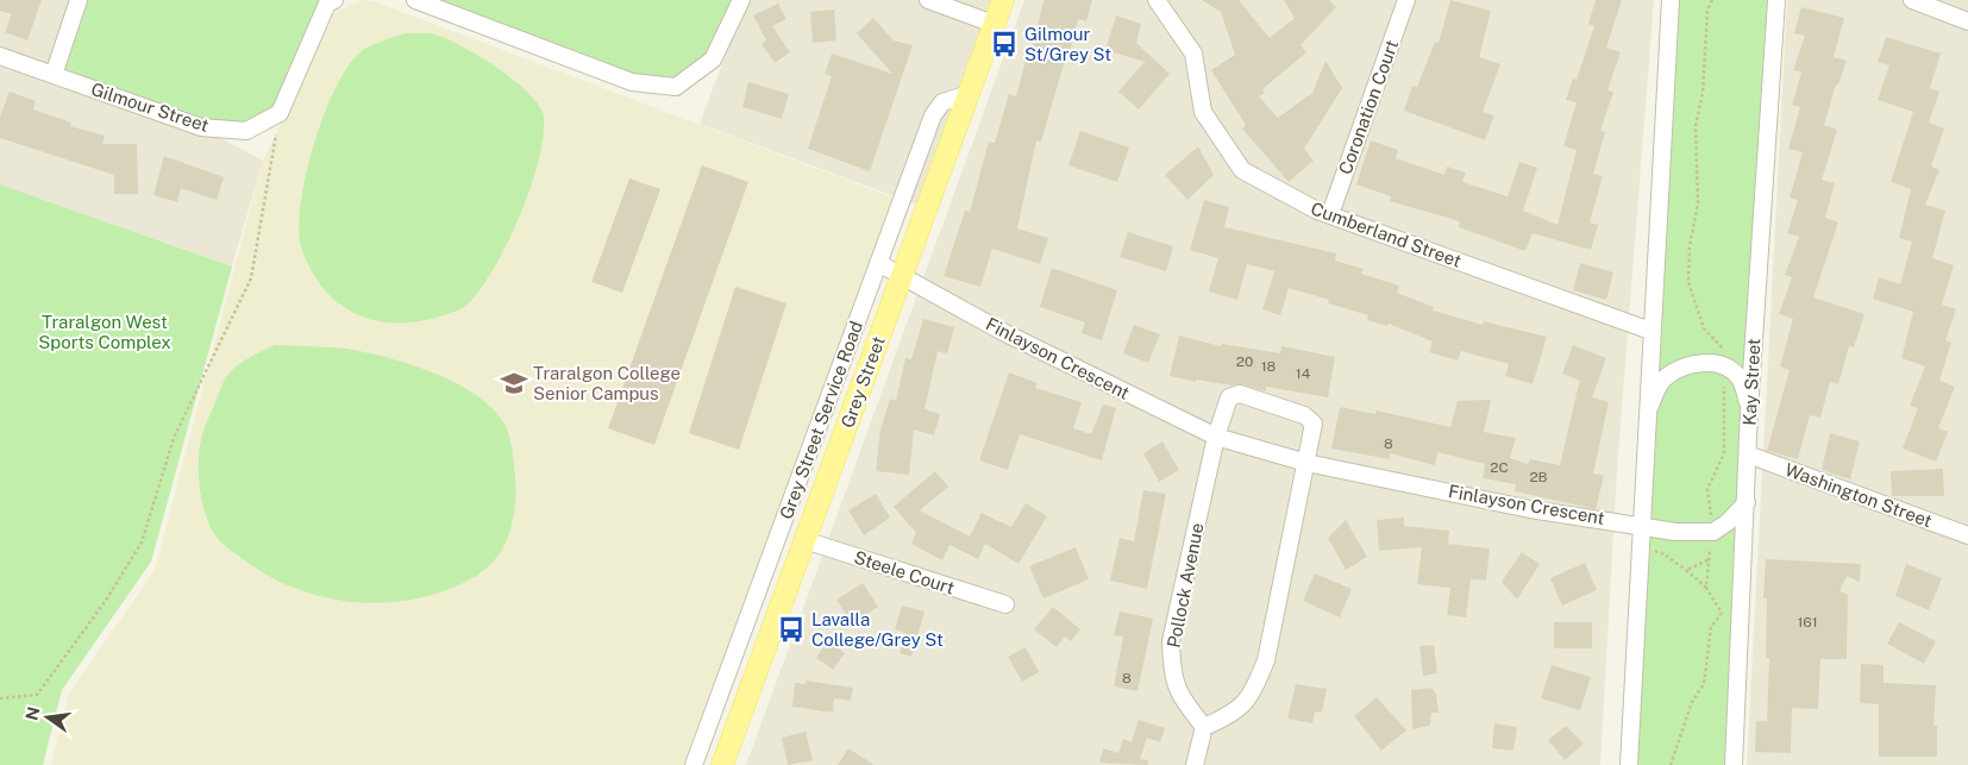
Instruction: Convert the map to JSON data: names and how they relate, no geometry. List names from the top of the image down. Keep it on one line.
{"streets":{"main road":["Grey Street"],"street":["Gilmour Street","Coronation Court","Cumberland Street","Finlayson Crescent","Kay Street","Grey Street Service Road","Washington Street","Steele Court","Pollock Avenue"]},"crossings":[["Coronation Court","Cumberland Street"],["Finlayson Crescent","Grey Street"],["Finlayson Crescent","Grey Street Service Road"],["Finlayson Crescent","Pollock Avenue"],["Grey Street","Grey Street Service Road"],["Grey Street","Steele Court"],["Kay Street","Washington Street"]],"parks":["Traralgon West Sports Complex"],"places":{"bus stop":["Gilmour St/Grey St","Lavalla College/Grey St"],"school or university":["Traralgon College Senior Campus"]},"house_numbers":["20","18","14","8","2C","2B","161","8"],"north":"left"}
